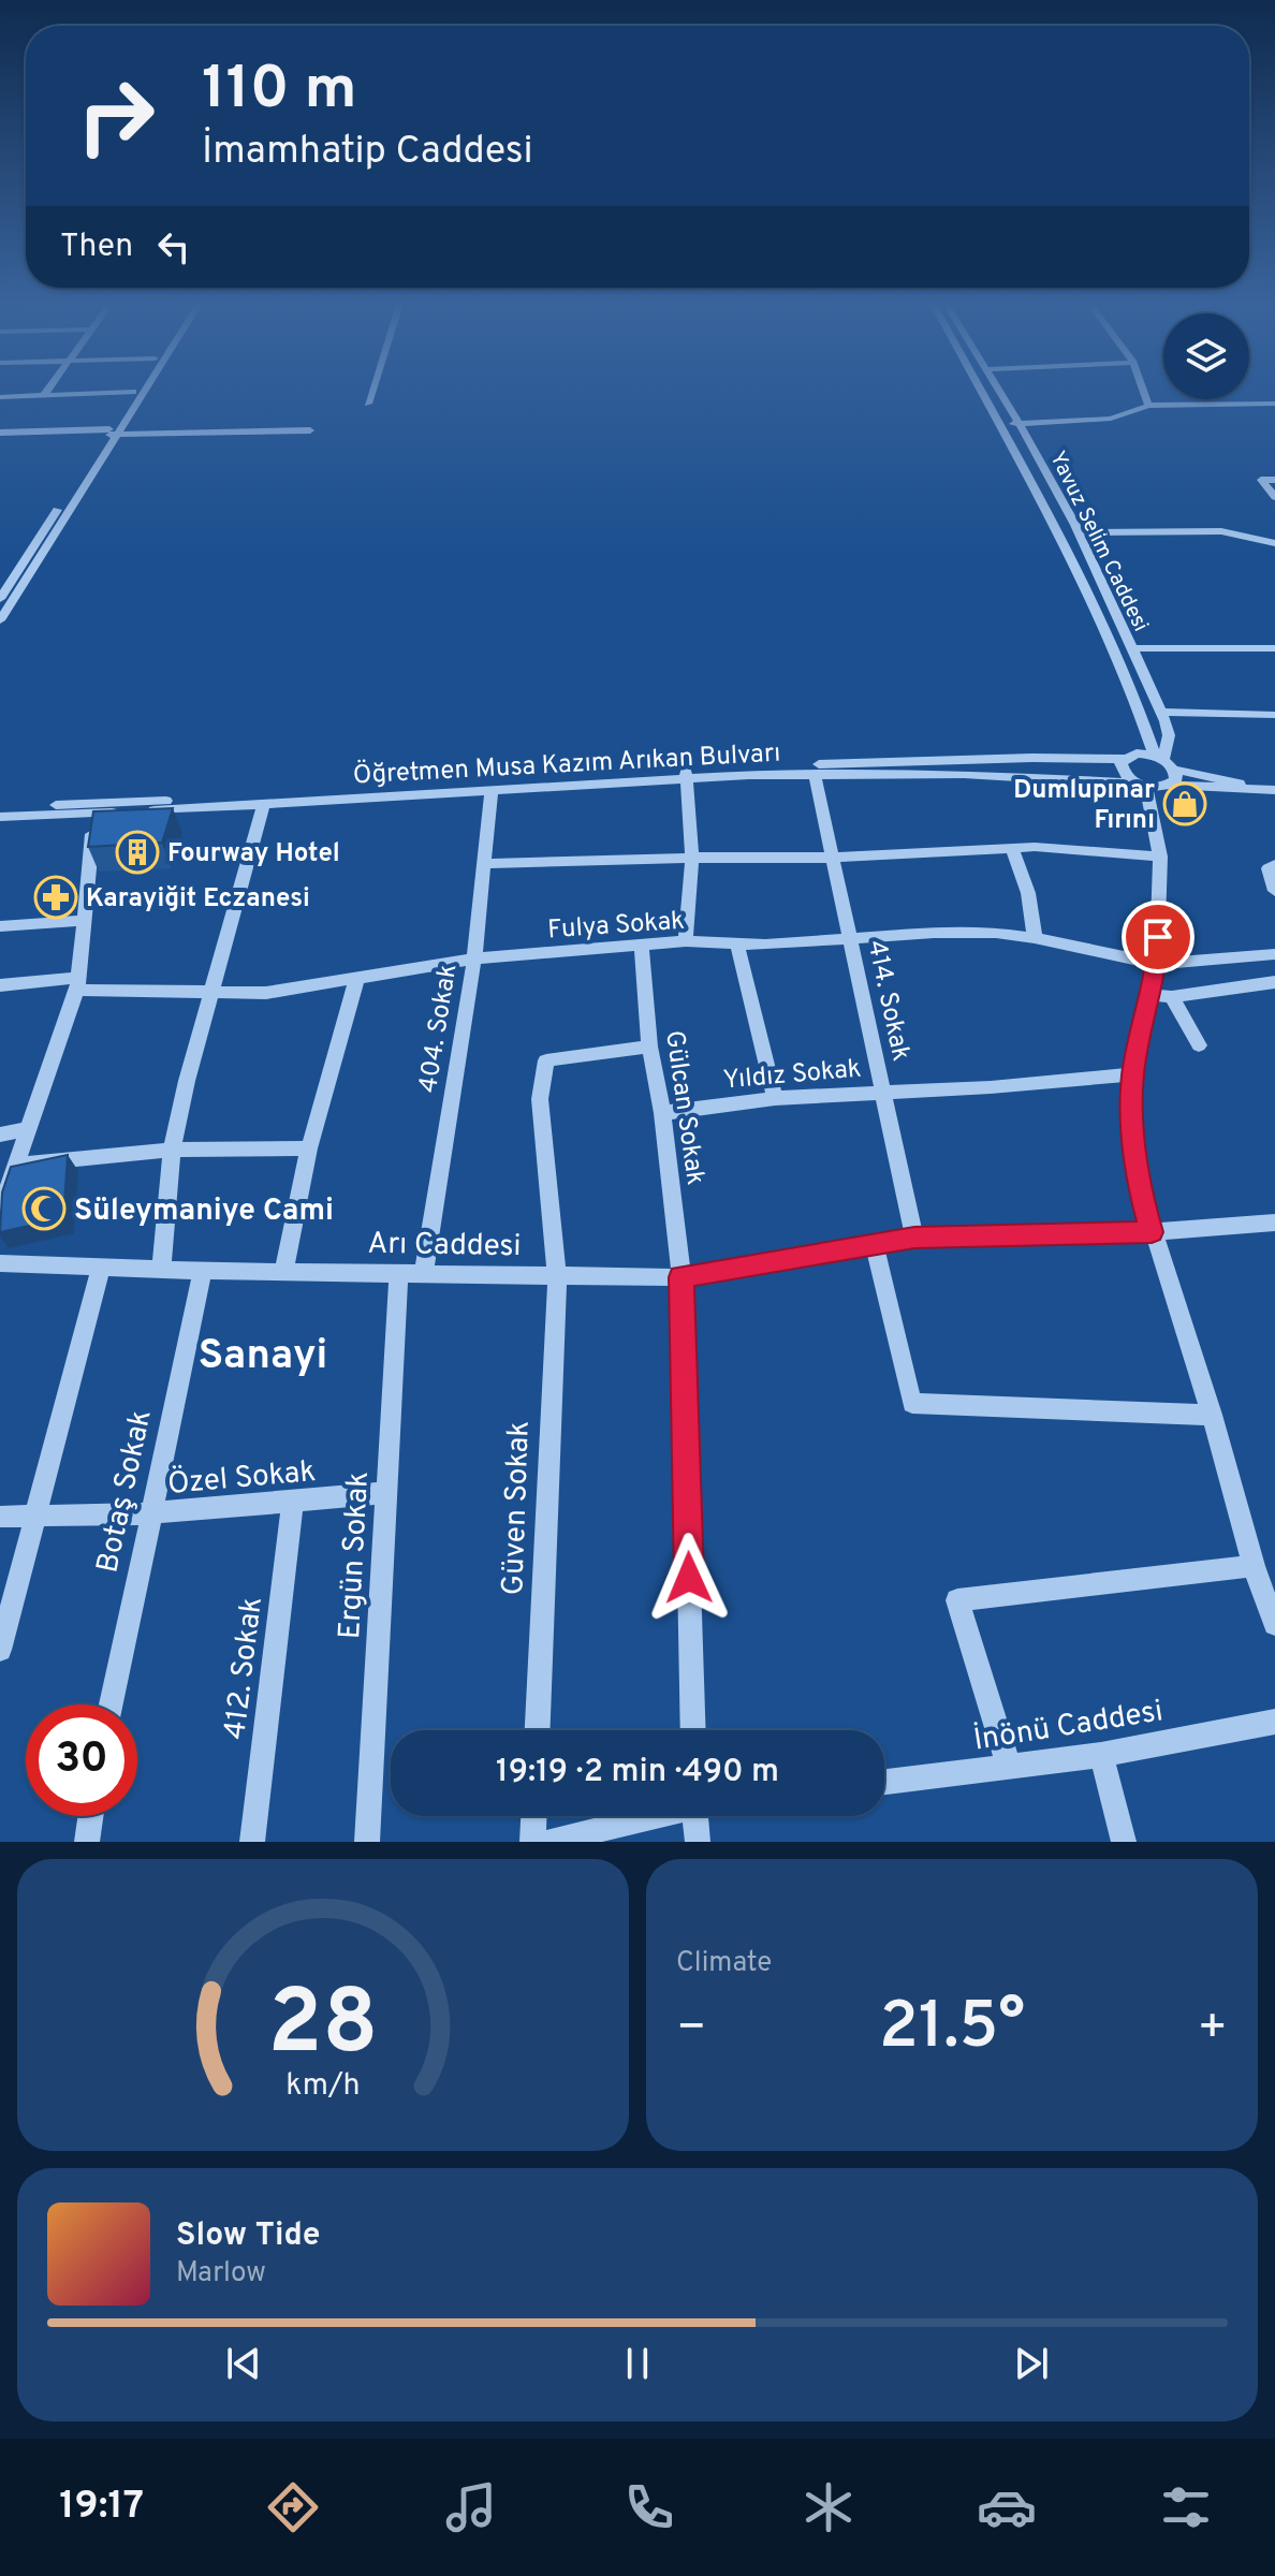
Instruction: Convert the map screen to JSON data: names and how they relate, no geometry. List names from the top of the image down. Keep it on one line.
{"streets":{"street":["Yavuz Selim Caddesi","Öğretmen Musa Kazım Arıkan Bulvarı","Fulya Sokak","414. Sokak","404. Sokak","Yıldız Sokak","Gülcan Sokak","Arı Caddesi","Özel Sokak","Botaş Sokak","Güven Sokak","Ergün Sokak","412. Sokak","İnönü Caddesi"]},"crossings":[["Yavuz Selim Caddesi","Öğretmen Musa Kazım Arıkan Bulvarı"],["Öğretmen Musa Kazım Arıkan Bulvarı","414. Sokak"],["Öğretmen Musa Kazım Arıkan Bulvarı","404. Sokak"],["Fulya Sokak","414. Sokak"],["Fulya Sokak","404. Sokak"],["Fulya Sokak","Gülcan Sokak"],["414. Sokak","Yıldız Sokak"],["414. Sokak","Arı Caddesi"],["404. Sokak","Arı Caddesi"],["Yıldız Sokak","Gülcan Sokak"],["Gülcan Sokak","Arı Caddesi"],["Gülcan Sokak","Güven Sokak"],["Arı Caddesi","Botaş Sokak"],["Arı Caddesi","Güven Sokak"],["Arı Caddesi","Ergün Sokak"],["Özel Sokak","Botaş Sokak"],["Özel Sokak","Ergün Sokak"],["Özel Sokak","412. Sokak"]],"districts":["Sanayi"],"places":{"shop":["Dumlupınar Fırını"],"building":["Fourway Hotel"],"pharmacy":["Karayiğit Eczanesi"],"mosque":["Süleymaniye Cami"]},"page":{"turn":["110 m","İmamhatip Caddesi"],"then":"Then","limit":"30","trip":"19:19 · 2 min · 490 m","tile":"Climate","heat":["−","21.5°","+"],"song":["Slow Tide","Marlow"],"tabs":"19:17","gauge":["28","km/h"]}}
